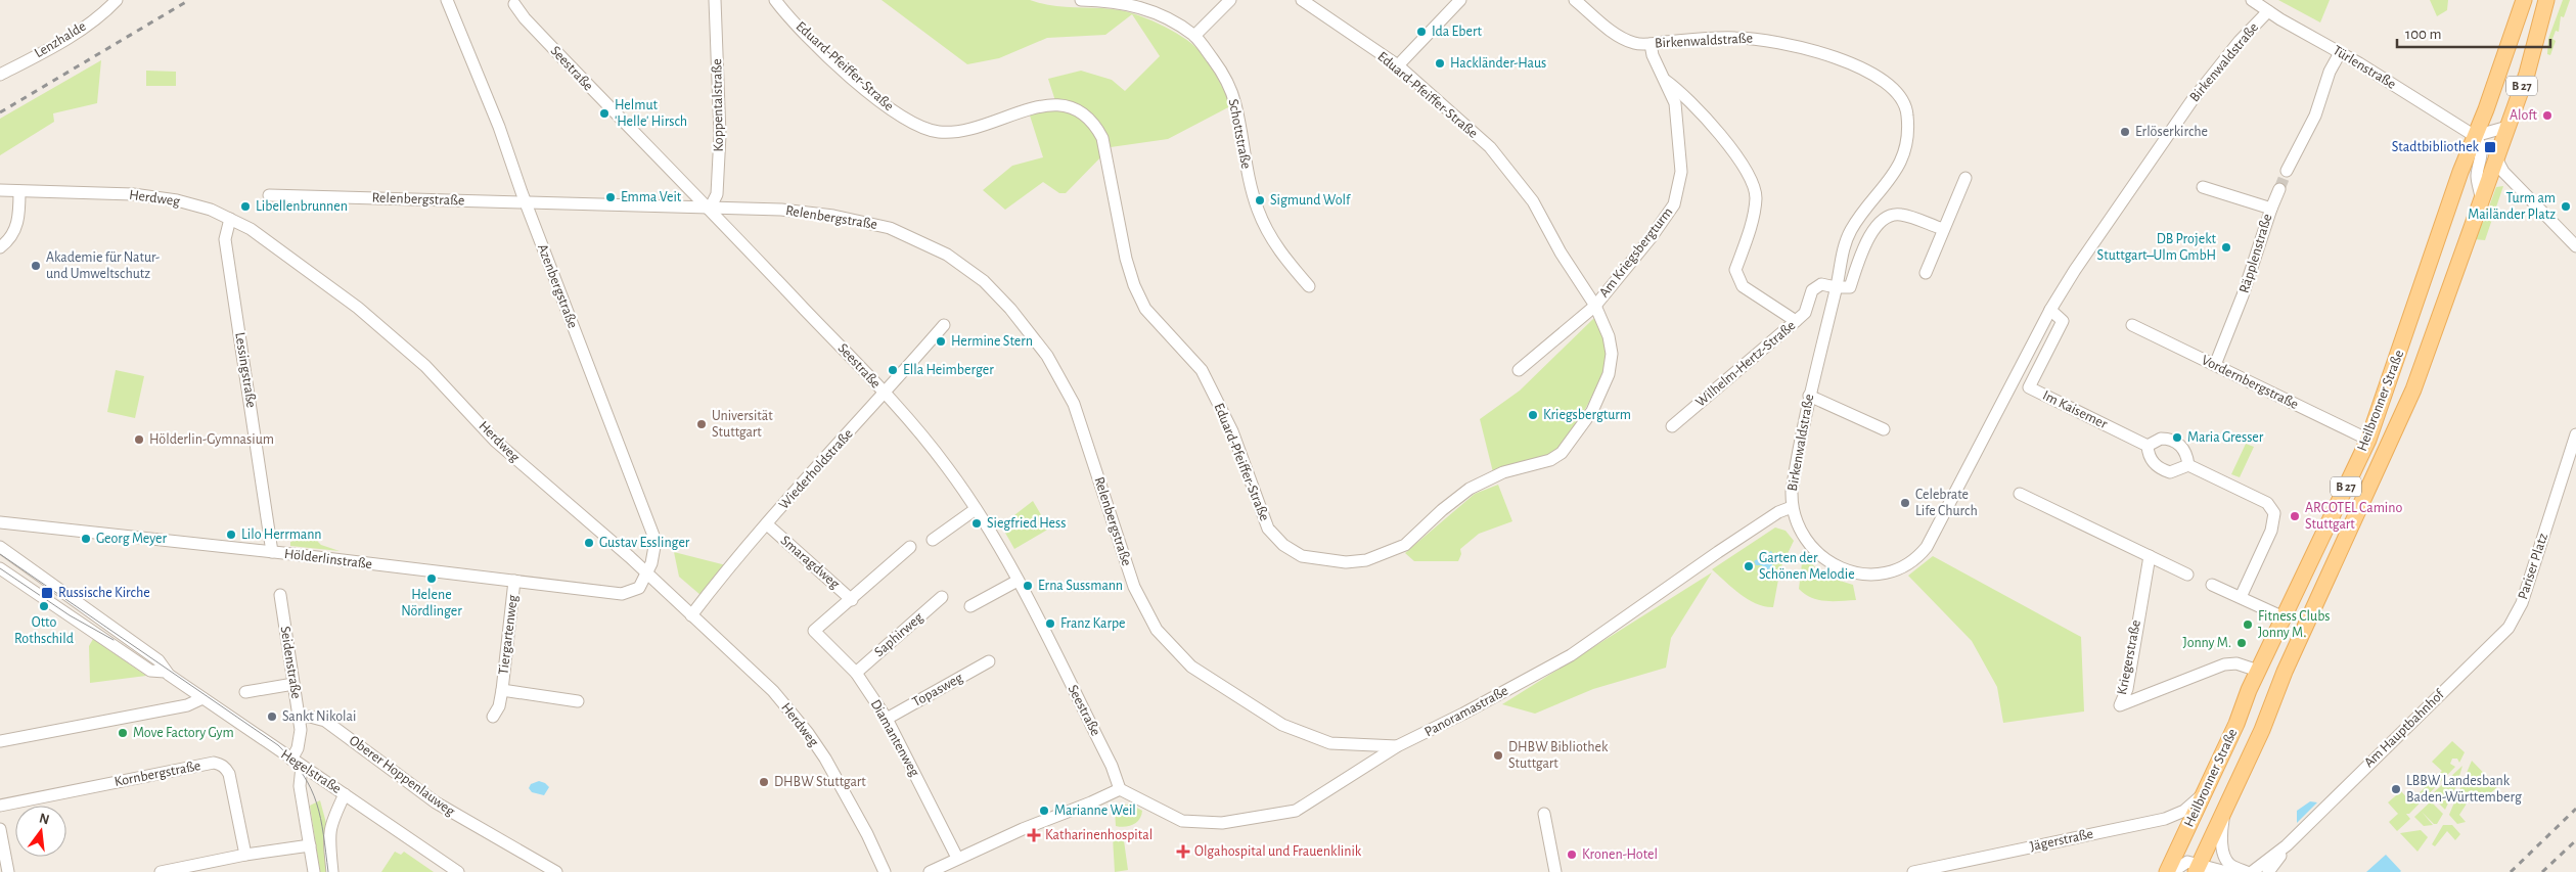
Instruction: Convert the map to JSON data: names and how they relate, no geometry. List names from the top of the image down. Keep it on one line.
{"streets":{"main road":["B 27","Heilbronner Straße"],"street":["Lenzhalde","Birkenwaldstraße","Eduard-Pfeiffer-Straße","Türlenstraße","Seestraße","Koppentalstraße","Schottstraße","Herdweg","Relenbergstraße","Am Kriegsbergturm","Räpplenstraße","Azenbergstraße","Wilhelm-Hertz-Straße","Lessingstraße","Vordernbergstraße","Im Kaisemer","Wiederholdstraße","Hölderlinstraße","Smaragdweg","Pariser Platz","Tiergartenweg","Saphirweg","Kriegerstraße","Seidenstraße","Topasweg","Panoramastraße","Am Hauptbahnhof","Diamantenweg","Hegelstraße","Kornbergstraße","Oberer Hoppenlauweg","Jägerstraße"]},"crossings":[["Birkenwaldstraße","Türlenstraße"],["Birkenwaldstraße","Am Kriegsbergturm"],["Birkenwaldstraße","Wilhelm-Hertz-Straße"],["Birkenwaldstraße","Im Kaisemer"],["Birkenwaldstraße","Panoramastraße"],["Eduard-Pfeiffer-Straße","Am Kriegsbergturm"],["Türlenstraße","Heilbronner Straße"],["Seestraße","Koppentalstraße"],["Seestraße","Relenbergstraße"],["Seestraße","Wiederholdstraße"],["Seestraße","Panoramastraße"],["Koppentalstraße","Relenbergstraße"],["Herdweg","Azenbergstraße"],["Herdweg","Lessingstraße"],["Herdweg","Wiederholdstraße"],["Herdweg","Hölderlinstraße"],["Relenbergstraße","Azenbergstraße"],["Relenbergstraße","Panoramastraße"],["Räpplenstraße","Vordernbergstraße"],["Azenbergstraße","Hölderlinstraße"],["Lessingstraße","Hölderlinstraße"],["Vordernbergstraße","Heilbronner Straße"],["Heilbronner Straße","Kriegerstraße"],["Heilbronner Straße","Jägerstraße"],["Wiederholdstraße","Smaragdweg"],["Hölderlinstraße","Tiergartenweg"],["Smaragdweg","Diamantenweg"],["Pariser Platz","Am Hauptbahnhof"],["Saphirweg","Diamantenweg"],["Seidenstraße","Hegelstraße"],["Seidenstraße","Oberer Hoppenlauweg"],["Topasweg","Diamantenweg"]],"places":{"other":["Ida Ebert","Hackländer-Haus","Helmut 'Helle' Hirsch","Aloft","Erlöserkirche","Emma Veit","Sigmund Wolf","Libellenbrunnen","Turm am Mailänder Platz","DB Projekt Stuttgart–Ulm GmbH","Akademie für Natur- und Umweltschutz","Hermine Stern","Ella Heimberger","Kriegsbergturm","Universität Stuttgart","Maria Gresser","Hölderlin-Gymnasium","Celebrate Life Church","ARCOTEL Camino Stuttgart","Siegfried Hess","Lilo Herrmann","Georg Meyer","Gustav Esslinger","Garten der Schönen Melodie","Helene Nördlinger","Erna Sussmann","Otto Rothschild","Franz Karpe","Fitness Clubs Jonny M.","Jonny M.","Sankt Nikolai","Move Factory Gym","DHBW Bibliothek Stuttgart","DHBW Stuttgart","LBBW Landesbank Baden-Württemberg","Marianne Weil","Kronen-Hotel"],"transit":["Stadtbibliothek","Russische Kirche"],"health":["Katharinenhospital","Olgahospital und Frauenklinik"]},"scale_bar":"100 m","north":"top"}
